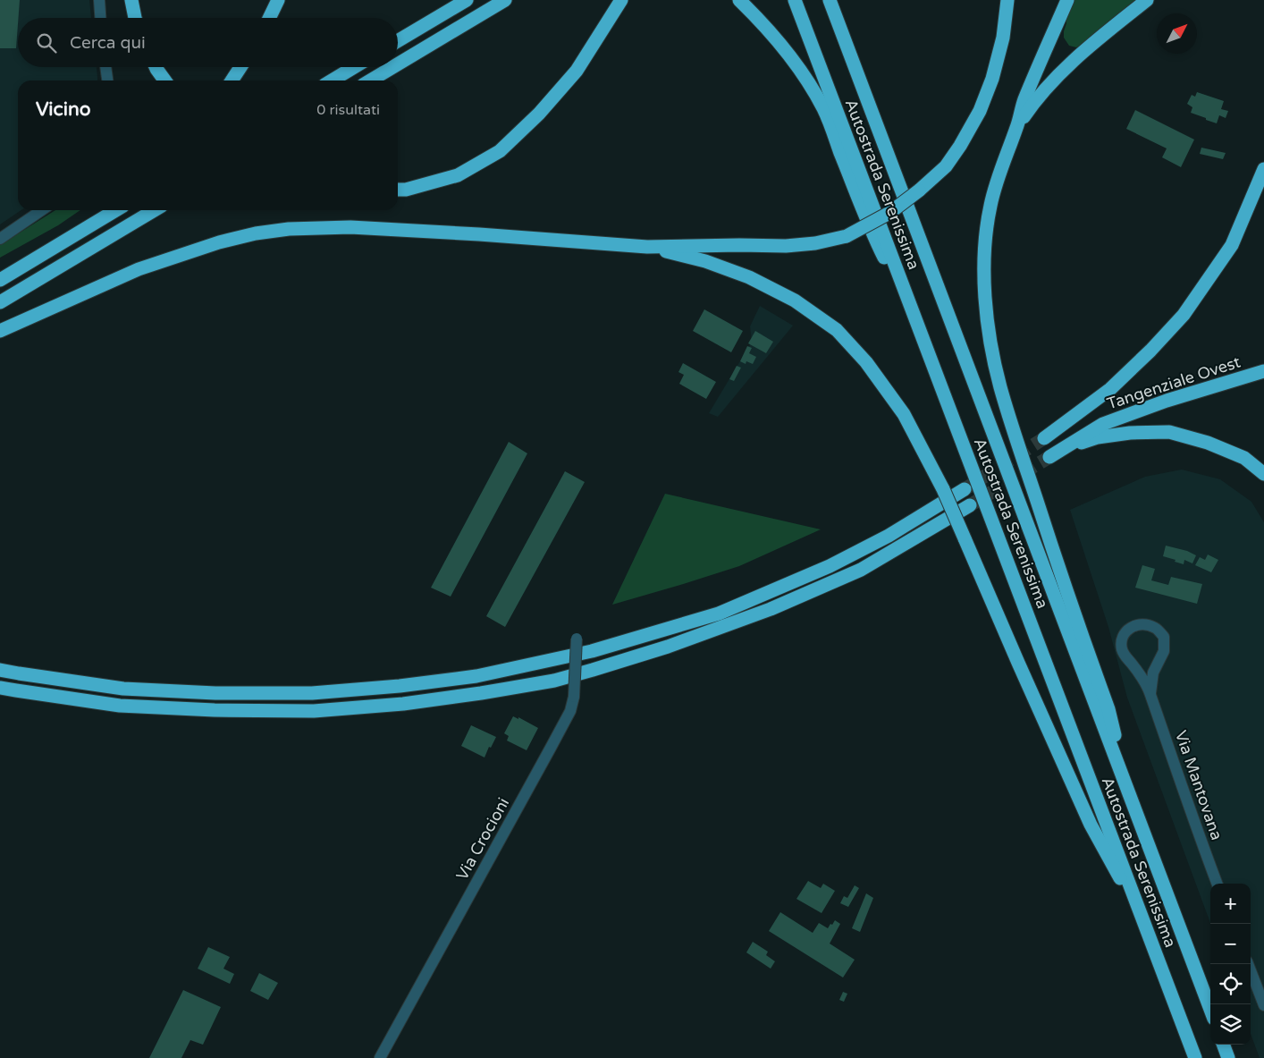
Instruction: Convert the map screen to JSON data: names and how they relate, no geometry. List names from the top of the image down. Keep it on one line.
{"streets":{"highway":["Autostrada Serenissima","Tangenziale Ovest"],"street":["Via Mantovana","Via Crocioni"]},"north":"top right","page":{"search":"Cerca qui","heading":["Vicino","0 risultati"],"map_buttons":["+","−"]}}
